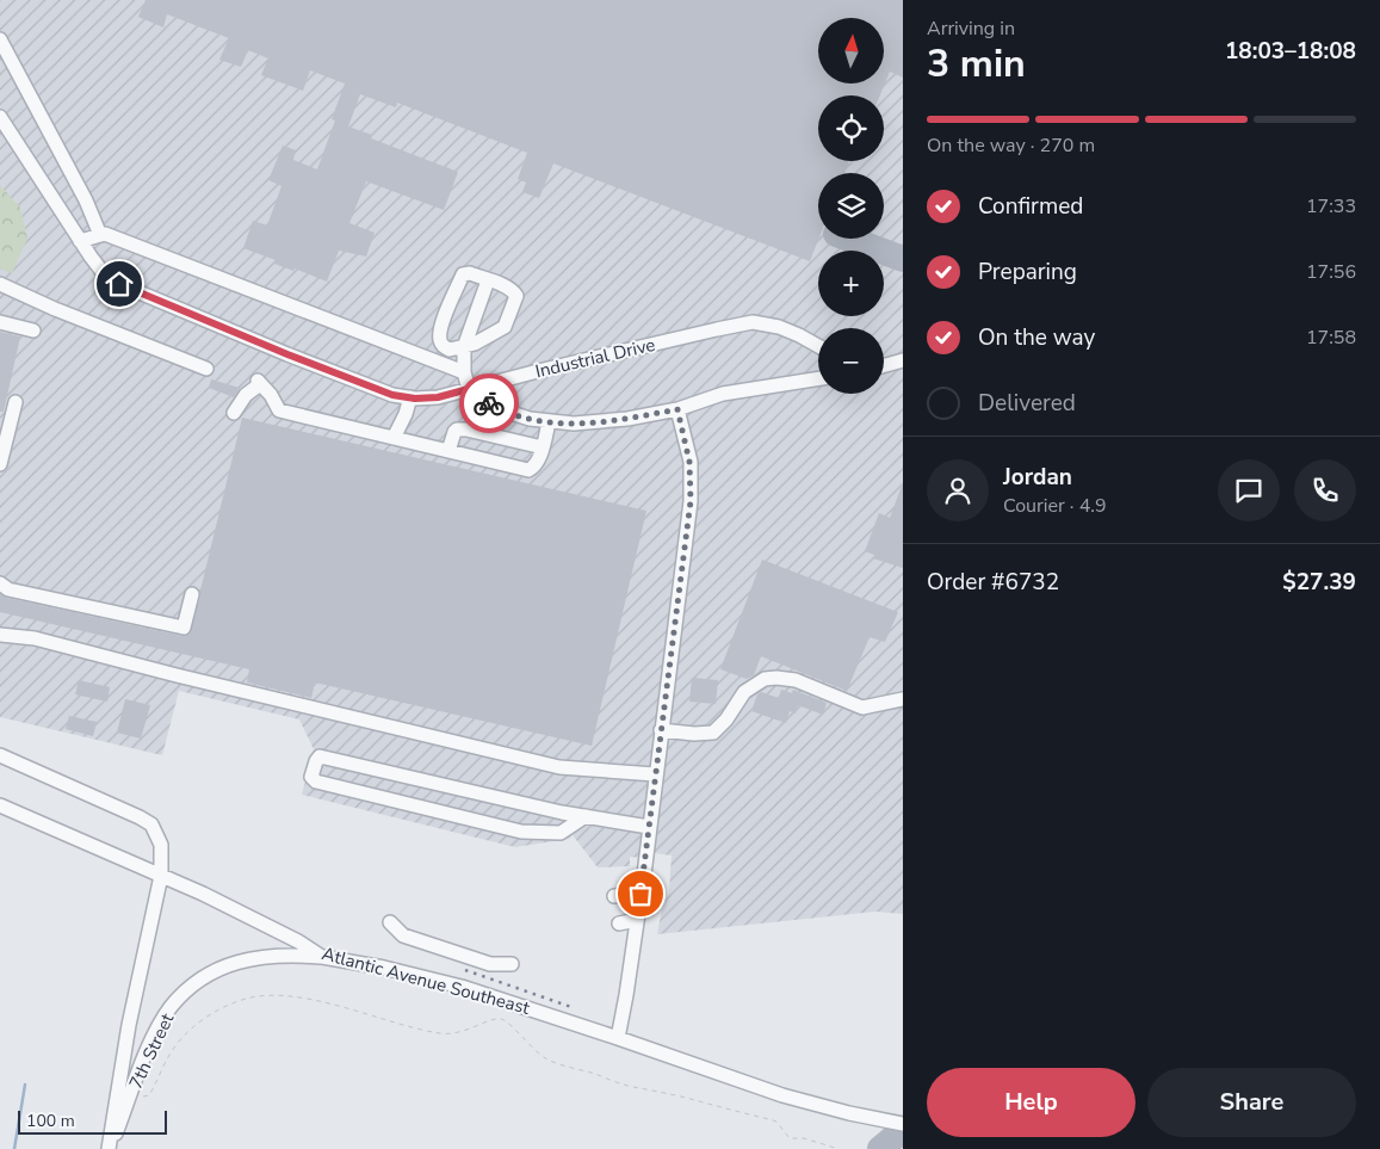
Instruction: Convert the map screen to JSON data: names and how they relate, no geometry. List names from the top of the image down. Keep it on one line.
{"streets":{"street":["Industrial Drive","Atlantic Avenue Southeast","7th Street"]},"crossings":[["Atlantic Avenue Southeast","7th Street"]],"scale_bar":"100 m","north":"top","page":{"heading":["3 min","Arriving in","18:03–18:08"],"panel":["Jordan","Courier · 4.9","Order #6732","$27.39"],"map_buttons":["+","−"],"bar":"On the way · 270 m","list":[["Confirmed","17:33"],["Preparing","17:56"],["On the way","17:58"],"Delivered"],"buttons":["Help","Share"],"scale":"100 m"}}
